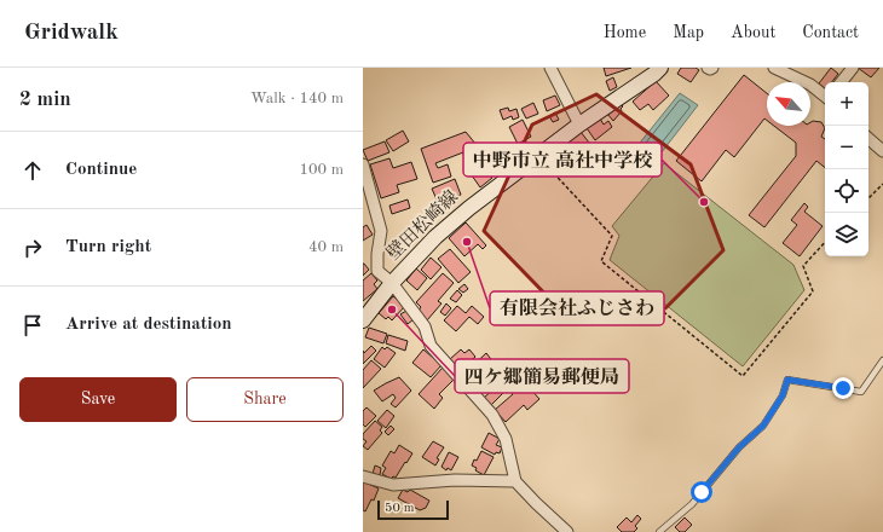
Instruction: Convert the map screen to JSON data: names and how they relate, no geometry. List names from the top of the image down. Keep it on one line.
{"streets":{"main road":["壁田松崎線"]},"places":["中野市立 高社中学校","有限会社ふじさわ","四ケ郷簡易郵便局"],"scale_bar":"50 m","north":"top left","page":{"header":"Gridwalk","nav":["Home","Map","About","Contact"],"heading":["2 min","Walk · 140 m"],"map_buttons":["+","−"],"list":[["Continue","100 m"],["Turn right","40 m"],"Arrive at destination"],"buttons":["Save","Share"],"scale":"50 m"}}
